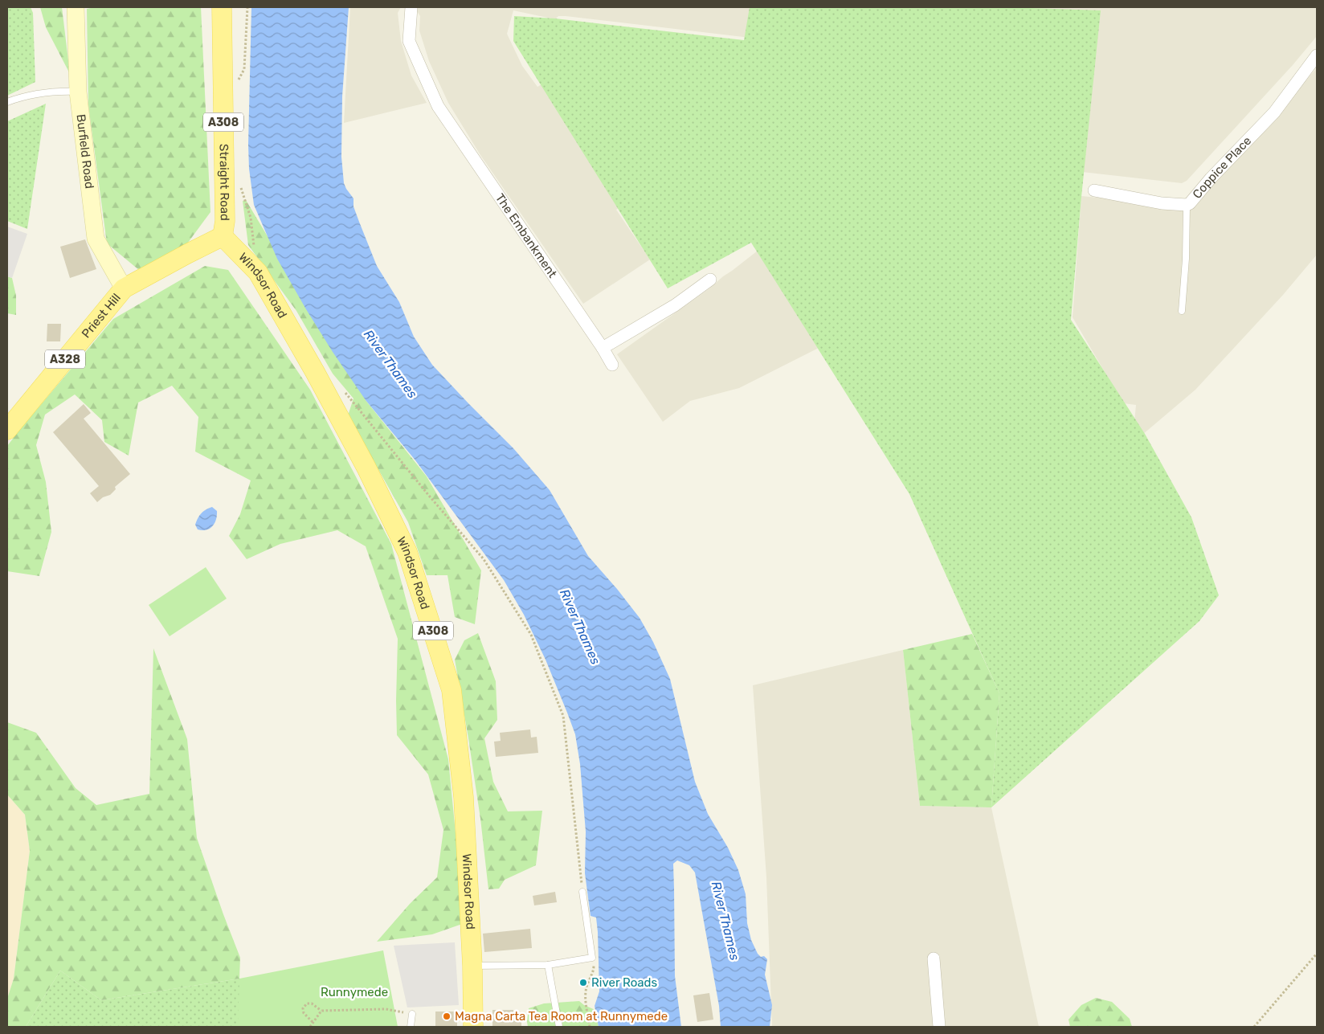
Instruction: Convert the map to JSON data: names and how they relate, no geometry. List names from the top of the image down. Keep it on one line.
{"streets":{"main road":["A308","Burfield Road","Straight Road","Windsor Road","Priest Hill","A328"],"street":["Coppice Place","The Embankment"]},"crossings":[["Burfield Road","Priest Hill"],["Straight Road","Windsor Road"],["Straight Road","Priest Hill"],["Windsor Road","Priest Hill"]],"water":["River Thames"],"parks":["Runnymede"],"places":["River Roads","Magna Carta Tea Room at Runnymede"]}
